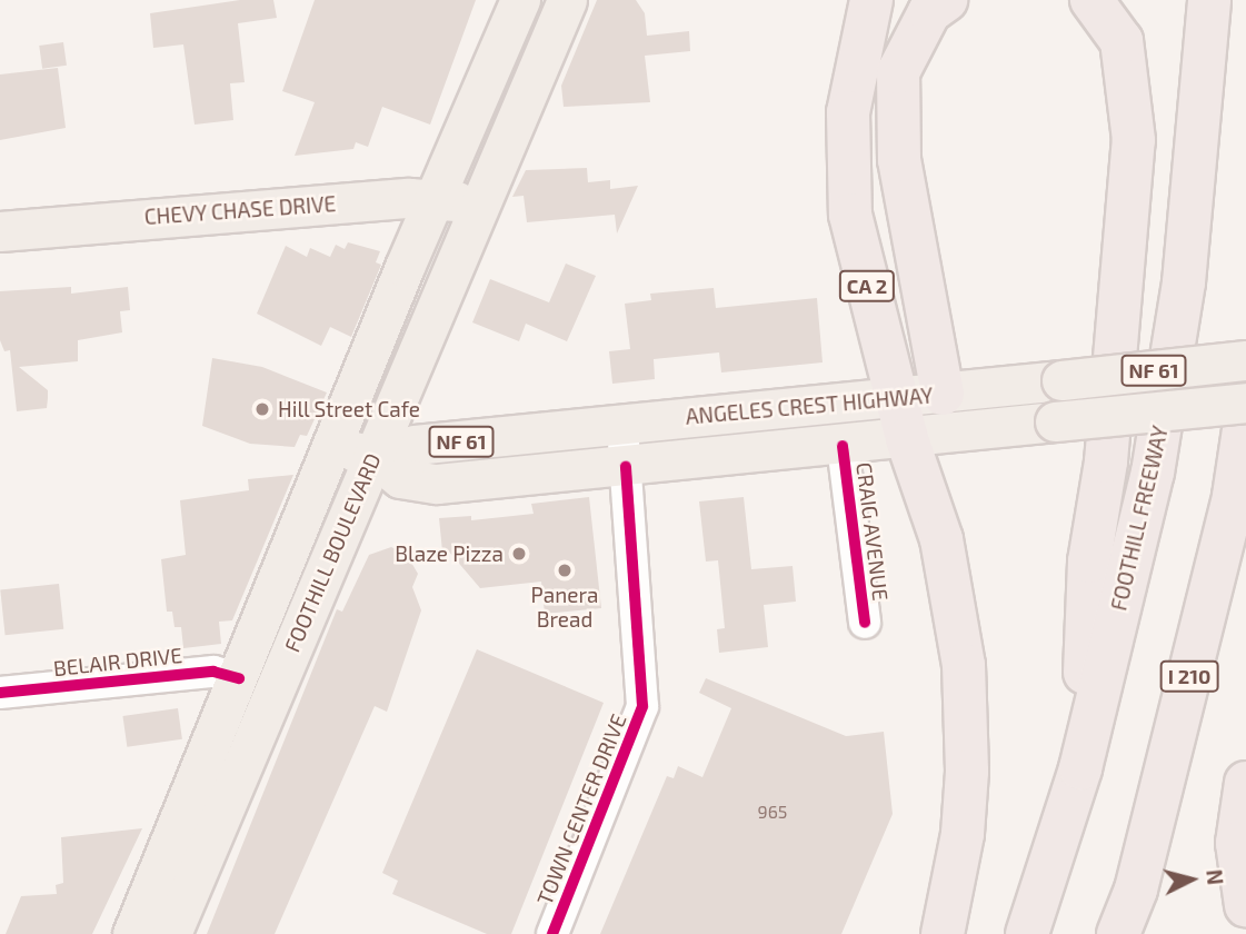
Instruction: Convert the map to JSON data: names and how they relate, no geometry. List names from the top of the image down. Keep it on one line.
{"streets":{"highway":["CA 2","FOOTHILL FREEWAY","I 210"],"main road":["CHEVY CHASE DRIVE","NF 61","ANGELES CREST HIGHWAY","FOOTHILL BOULEVARD"],"street":["CRAIG AVENUE","BELAIR DRIVE","TOWN CENTER DRIVE"]},"crossings":[["CHEVY CHASE DRIVE","FOOTHILL BOULEVARD"],["CA 2","ANGELES CREST HIGHWAY"],["ANGELES CREST HIGHWAY","CRAIG AVENUE"],["ANGELES CREST HIGHWAY","FOOTHILL BOULEVARD"],["ANGELES CREST HIGHWAY","TOWN CENTER DRIVE"],["FOOTHILL BOULEVARD","BELAIR DRIVE"]],"places":["Hill Street Cafe","Blaze Pizza","Panera Bread"],"house_numbers":["965"],"north":"right"}
